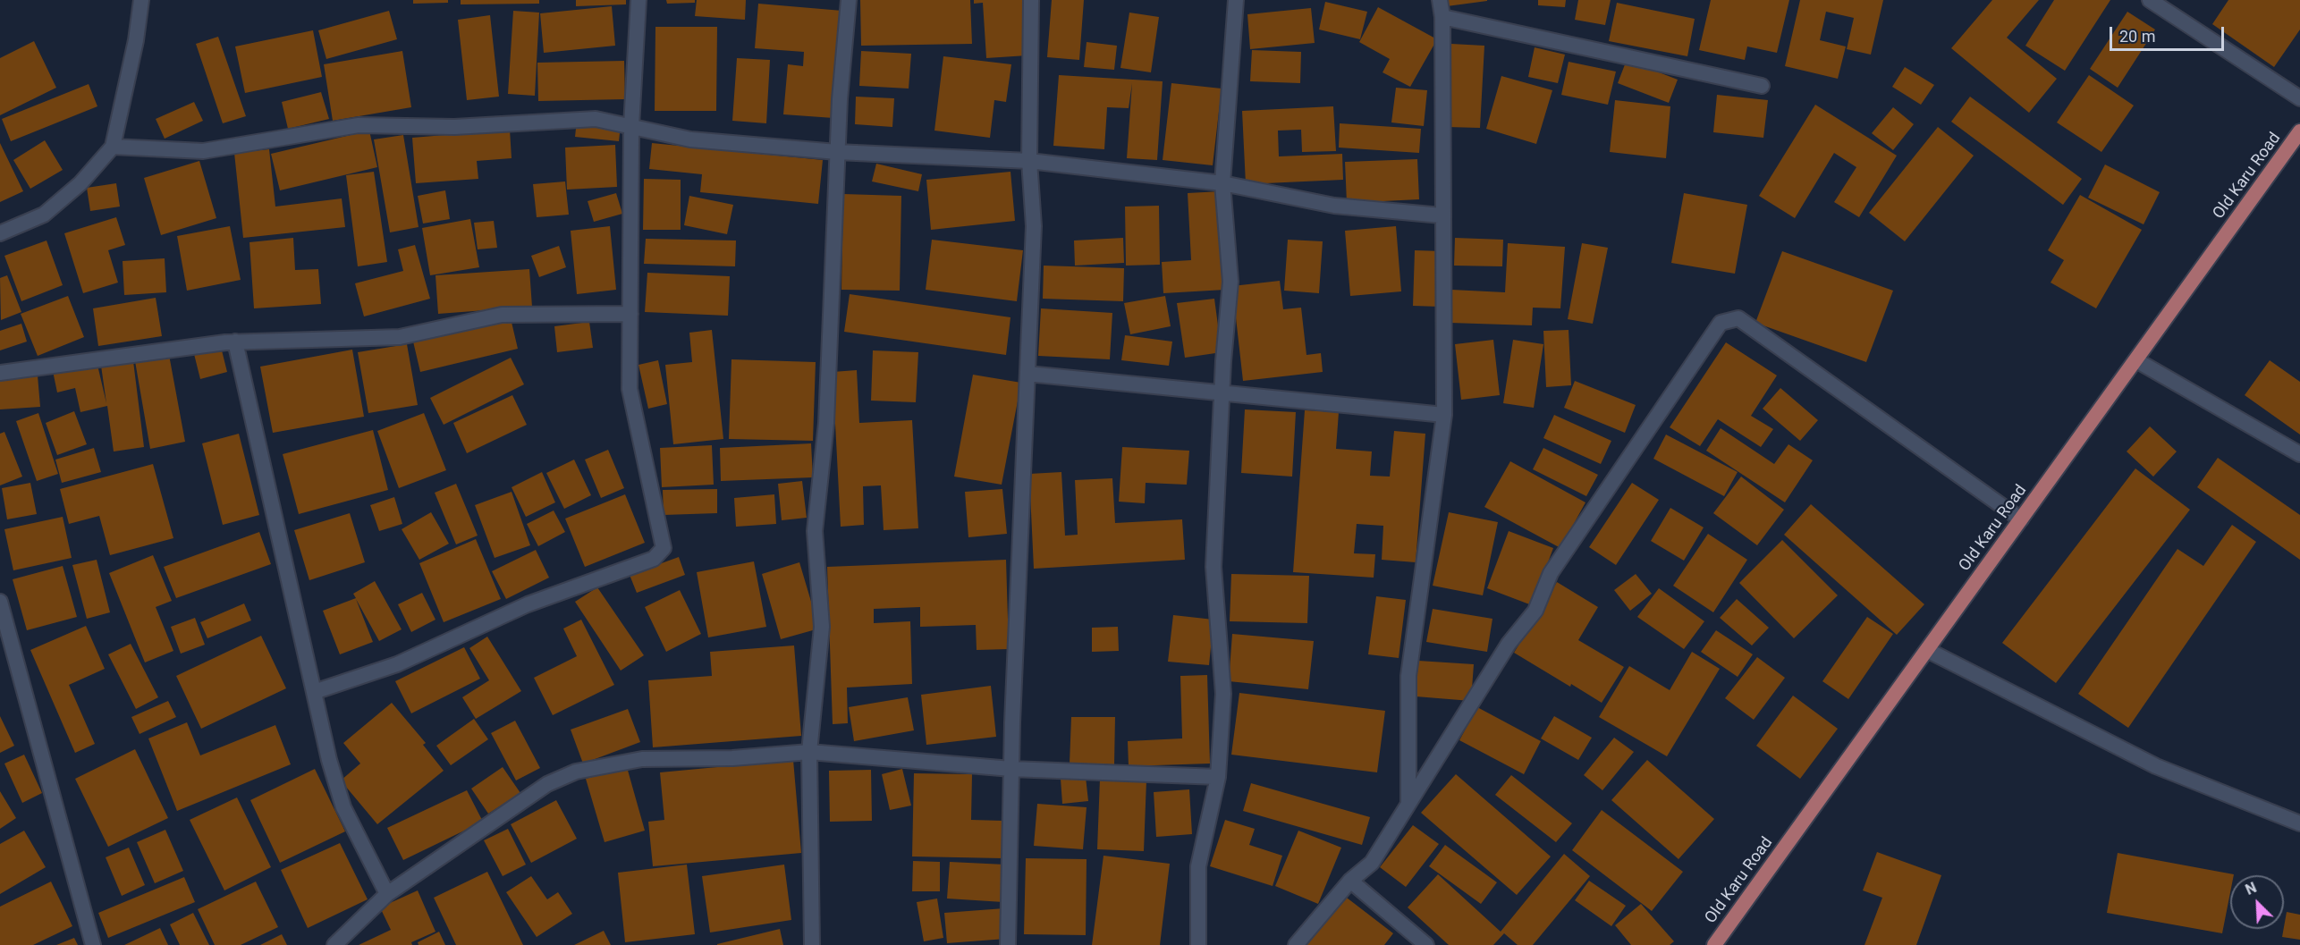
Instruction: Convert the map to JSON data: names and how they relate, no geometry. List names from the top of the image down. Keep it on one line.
{"streets":{"main road":["Old Karu Road"]},"scale_bar":"20 m","north":"top left"}
